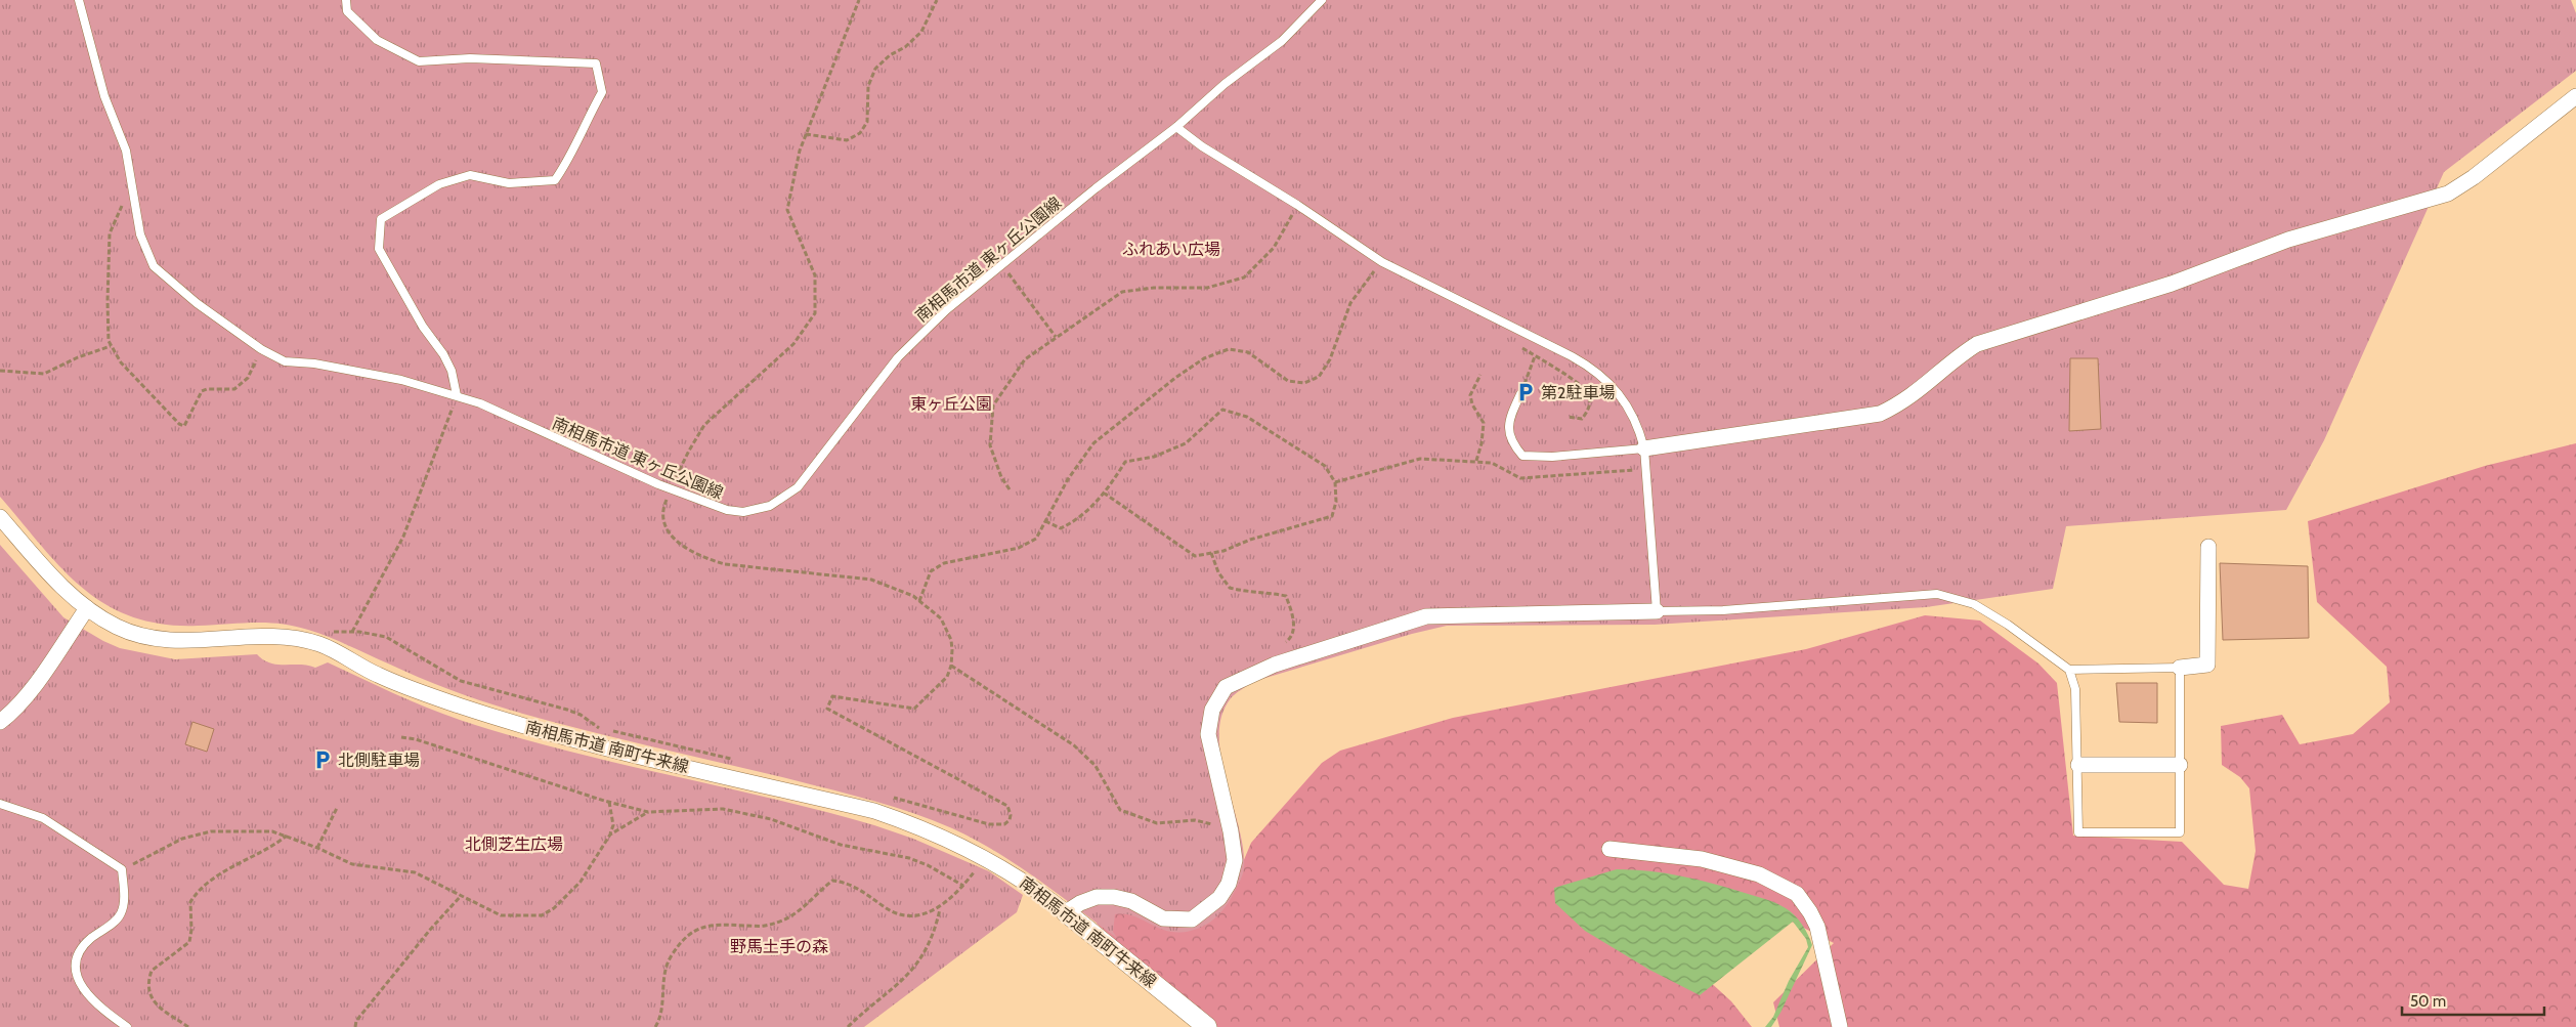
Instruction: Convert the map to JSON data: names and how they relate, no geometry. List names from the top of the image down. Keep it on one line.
{"streets":{"street":["南相馬市道 南町牛来線"],"lane":["南相馬市道 東ヶ丘公園線"]},"parks":["ふれあい広場","東ヶ丘公園","北側芝生広場","野馬土手の森"],"places":{"parking":["第2駐車場","北側駐車場"]},"scale_bar":"50 m"}
